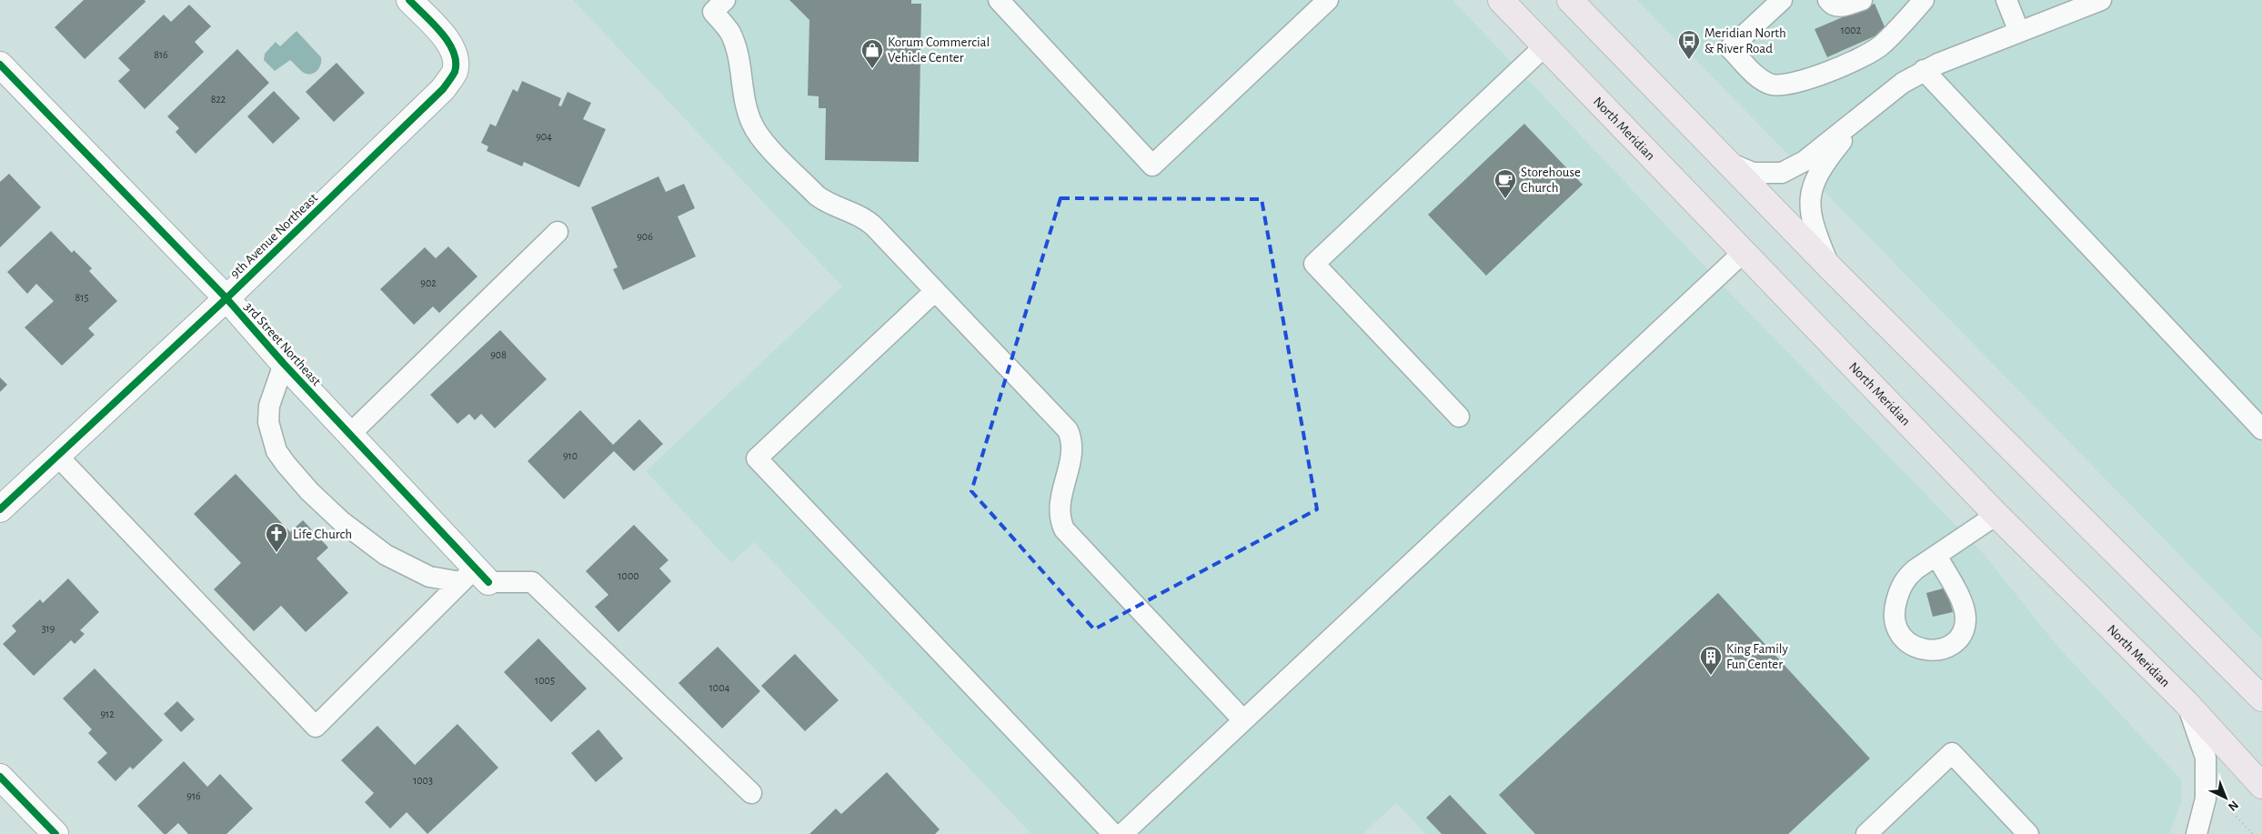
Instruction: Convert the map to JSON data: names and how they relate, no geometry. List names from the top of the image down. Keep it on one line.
{"streets":{"main road":["North Meridian"],"street":["9th Avenue Northeast","3rd Street Northeast"]},"crossings":[["9th Avenue Northeast","3rd Street Northeast"]],"places":{"bus stop":["Meridian North & River Road"],"shop":["Korum Commercial Vehicle Center"],"cafe":["Storehouse Church"],"church":["Life Church"],"building":["King Family Fun Center"]},"house_numbers":["1002","816","822","904","906","902","815","908","910","1000","319","1005","1004","912","1003","916"],"north":"bottom right"}
